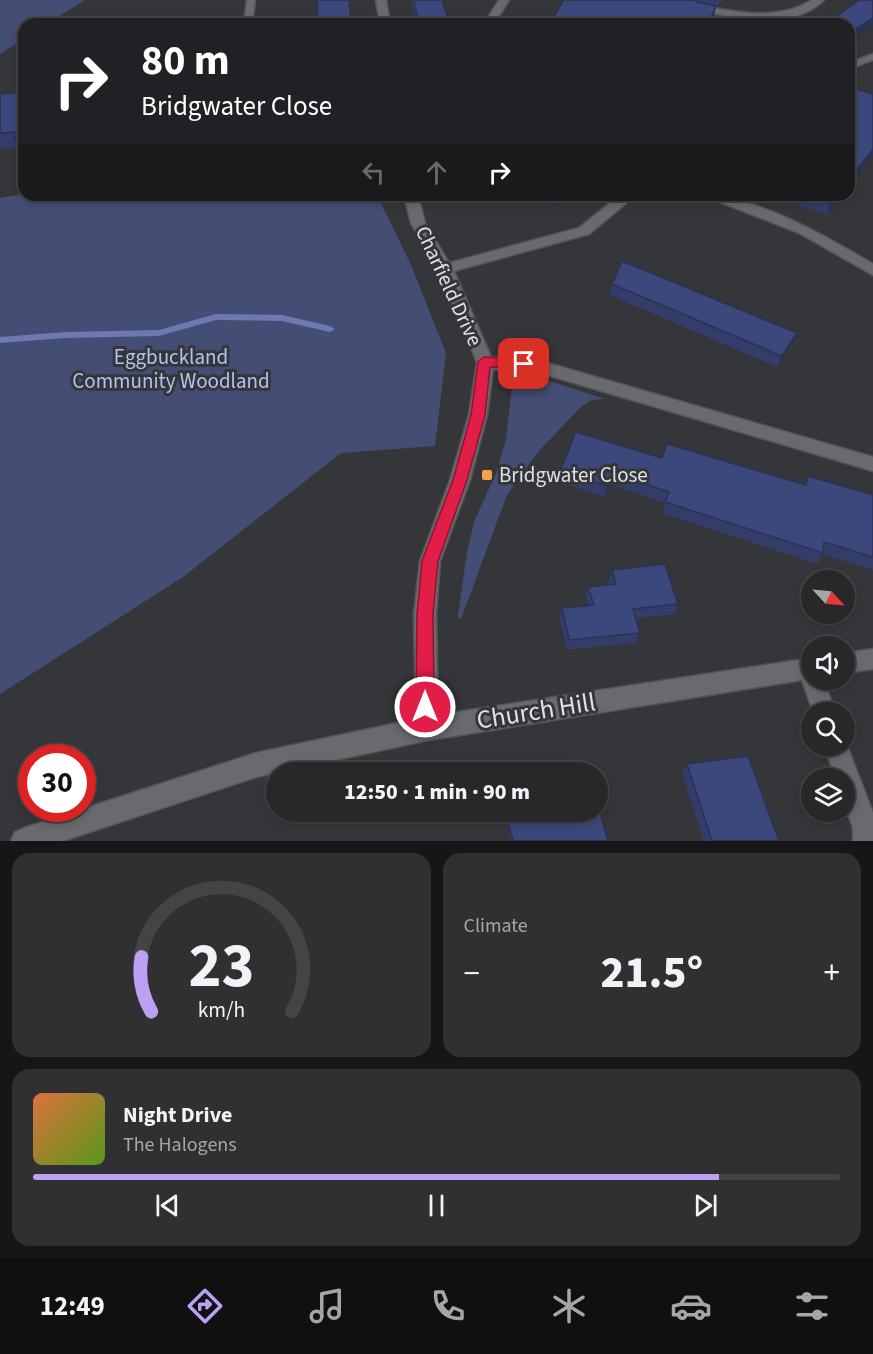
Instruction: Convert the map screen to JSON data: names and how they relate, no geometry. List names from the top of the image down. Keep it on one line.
{"streets":{"street":["Charfield Drive","Church Hill"]},"crossings":[["Charfield Drive","Church Hill"]],"parks":["Eggbuckland Community Woodland"],"places":{"transit":["Bridgwater Close"]},"north":"bottom right","page":{"turn":["80 m","Bridgwater Close"],"limit":"30","trip":"12:50 · 1 min · 90 m","tile":"Climate","heat":["−","21.5°","+"],"song":["Night Drive","The Halogens"],"tabs":"12:49","gauge":["23","km/h"]}}
